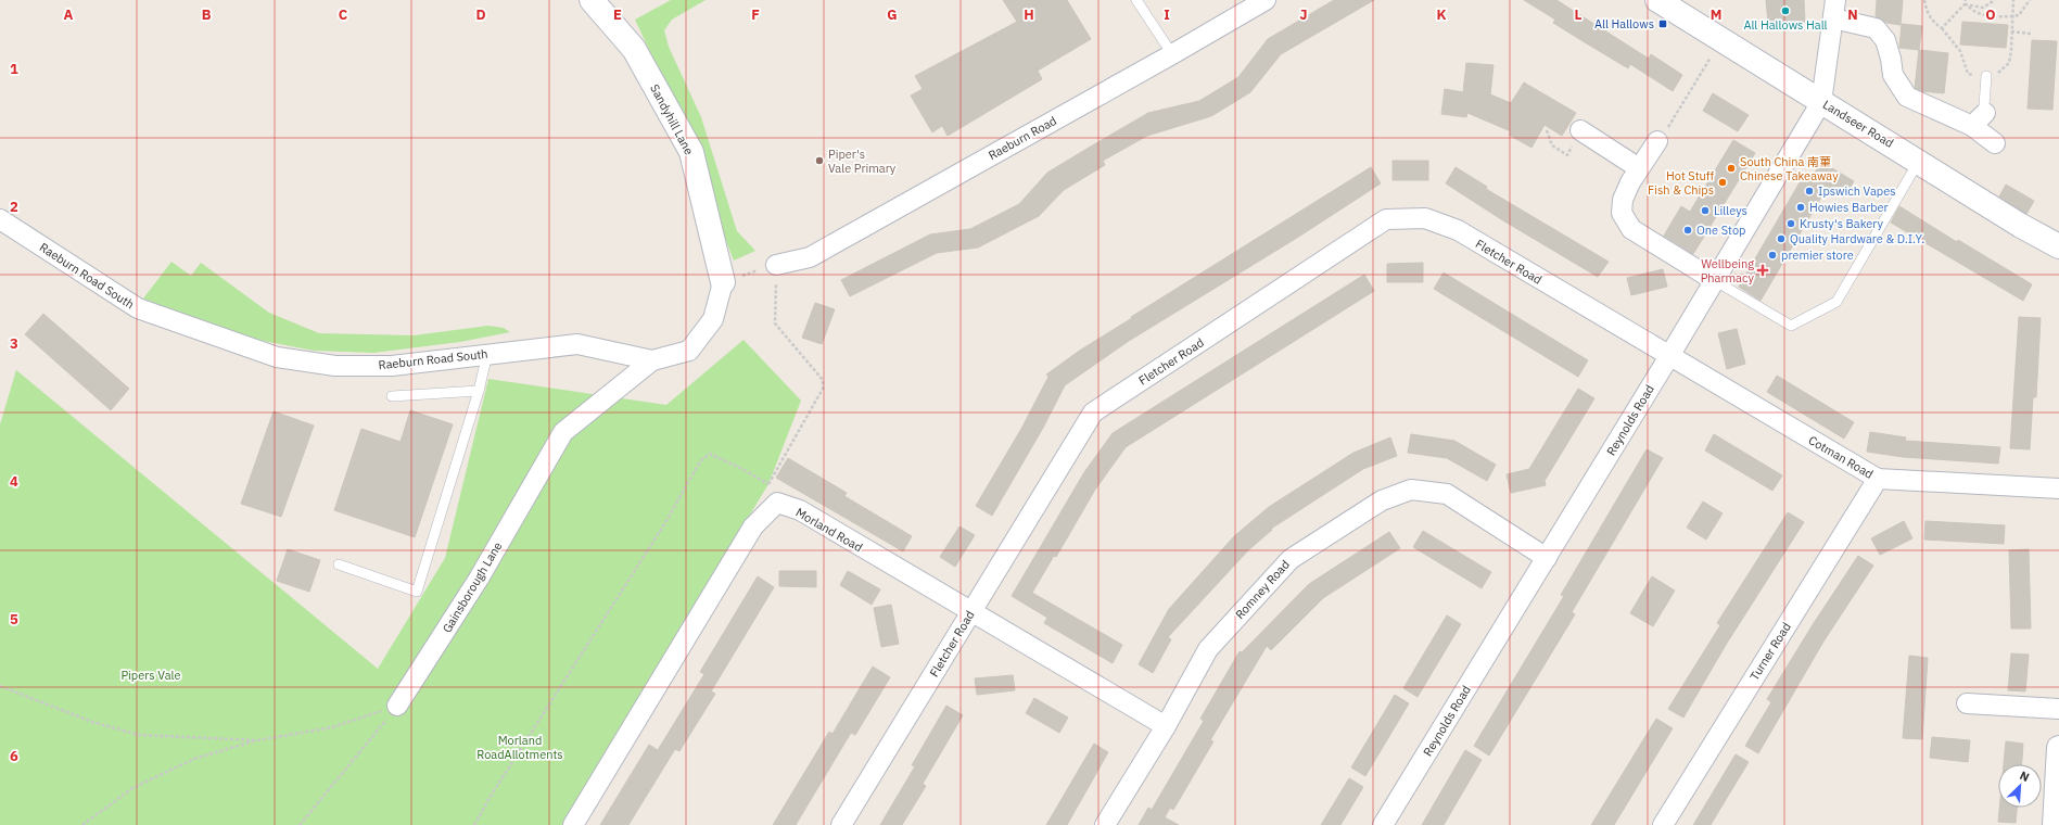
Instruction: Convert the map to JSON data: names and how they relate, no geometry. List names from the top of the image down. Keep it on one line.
{"streets":{"street":["Sandyhill Lane","Landseer Road","Raeburn Road","Fletcher Road","Raeburn Road South","Reynolds Road","Cotman Road","Morland Road","Gainsborough Lane","Romney Road","Turner Road"]},"crossings":[["Sandyhill Lane","Raeburn Road South"],["Landseer Road","Reynolds Road"],["Fletcher Road","Reynolds Road"],["Fletcher Road","Cotman Road"],["Fletcher Road","Morland Road"],["Raeburn Road South","Gainsborough Lane"],["Reynolds Road","Cotman Road"],["Reynolds Road","Romney Road"],["Cotman Road","Turner Road"],["Morland Road","Romney Road"]],"parks":["Pipers Vale","Morland RoadAllotments"],"places":{"other":["All Hallows Hall","Piper's Vale Primary","South China 南菫 Chinese Takeaway","Hot Stuff Fish & Chips","Ipswich Vapes","Howies Barber","Lilleys","Krusty's Bakery","One Stop","Quality Hardware & D.I.Y.","premier store"],"transit":["All Hallows"],"health":["Wellbeing Pharmacy"]},"north":"top right","grid":{"columns":["A","B","C","D","E","F","G","H","I","J","K","L","M","N","O"],"rows":["1","2","3","4","5","6"]}}
